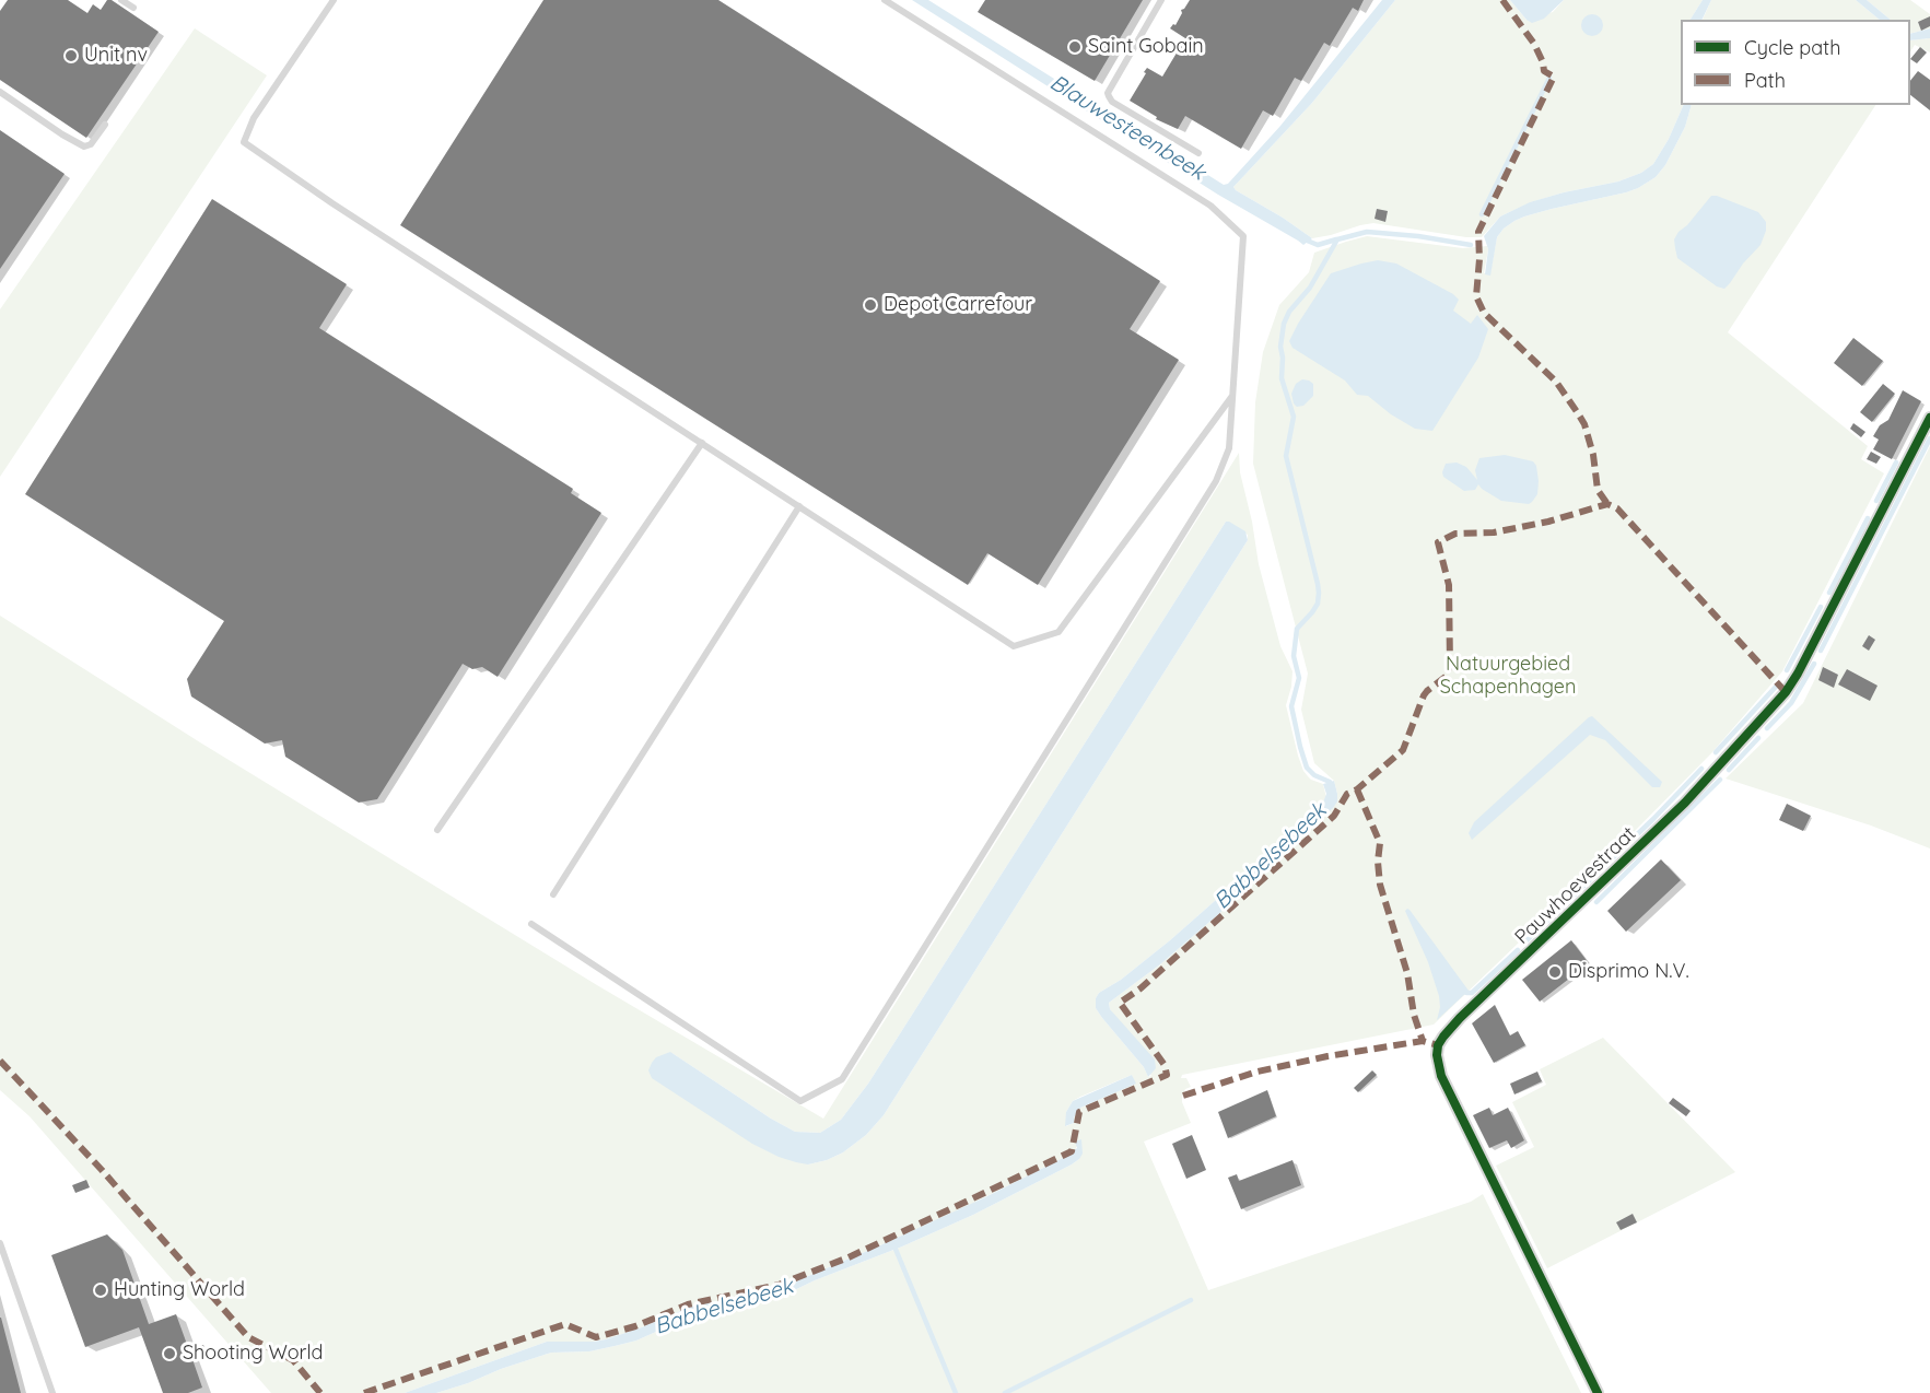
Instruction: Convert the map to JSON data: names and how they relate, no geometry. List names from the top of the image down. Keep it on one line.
{"streets":{"street":["Pauwhoevestraat"]},"water":["Blauwesteenbeek","Babbelsebeek"],"parks":["Natuurgebied Schapenhagen"],"places":["Saint Gobain","Unit nv","Depot Carrefour","Disprimo N.V.","Hunting World","Shooting World"],"legend":["Cycle path","Path"]}
